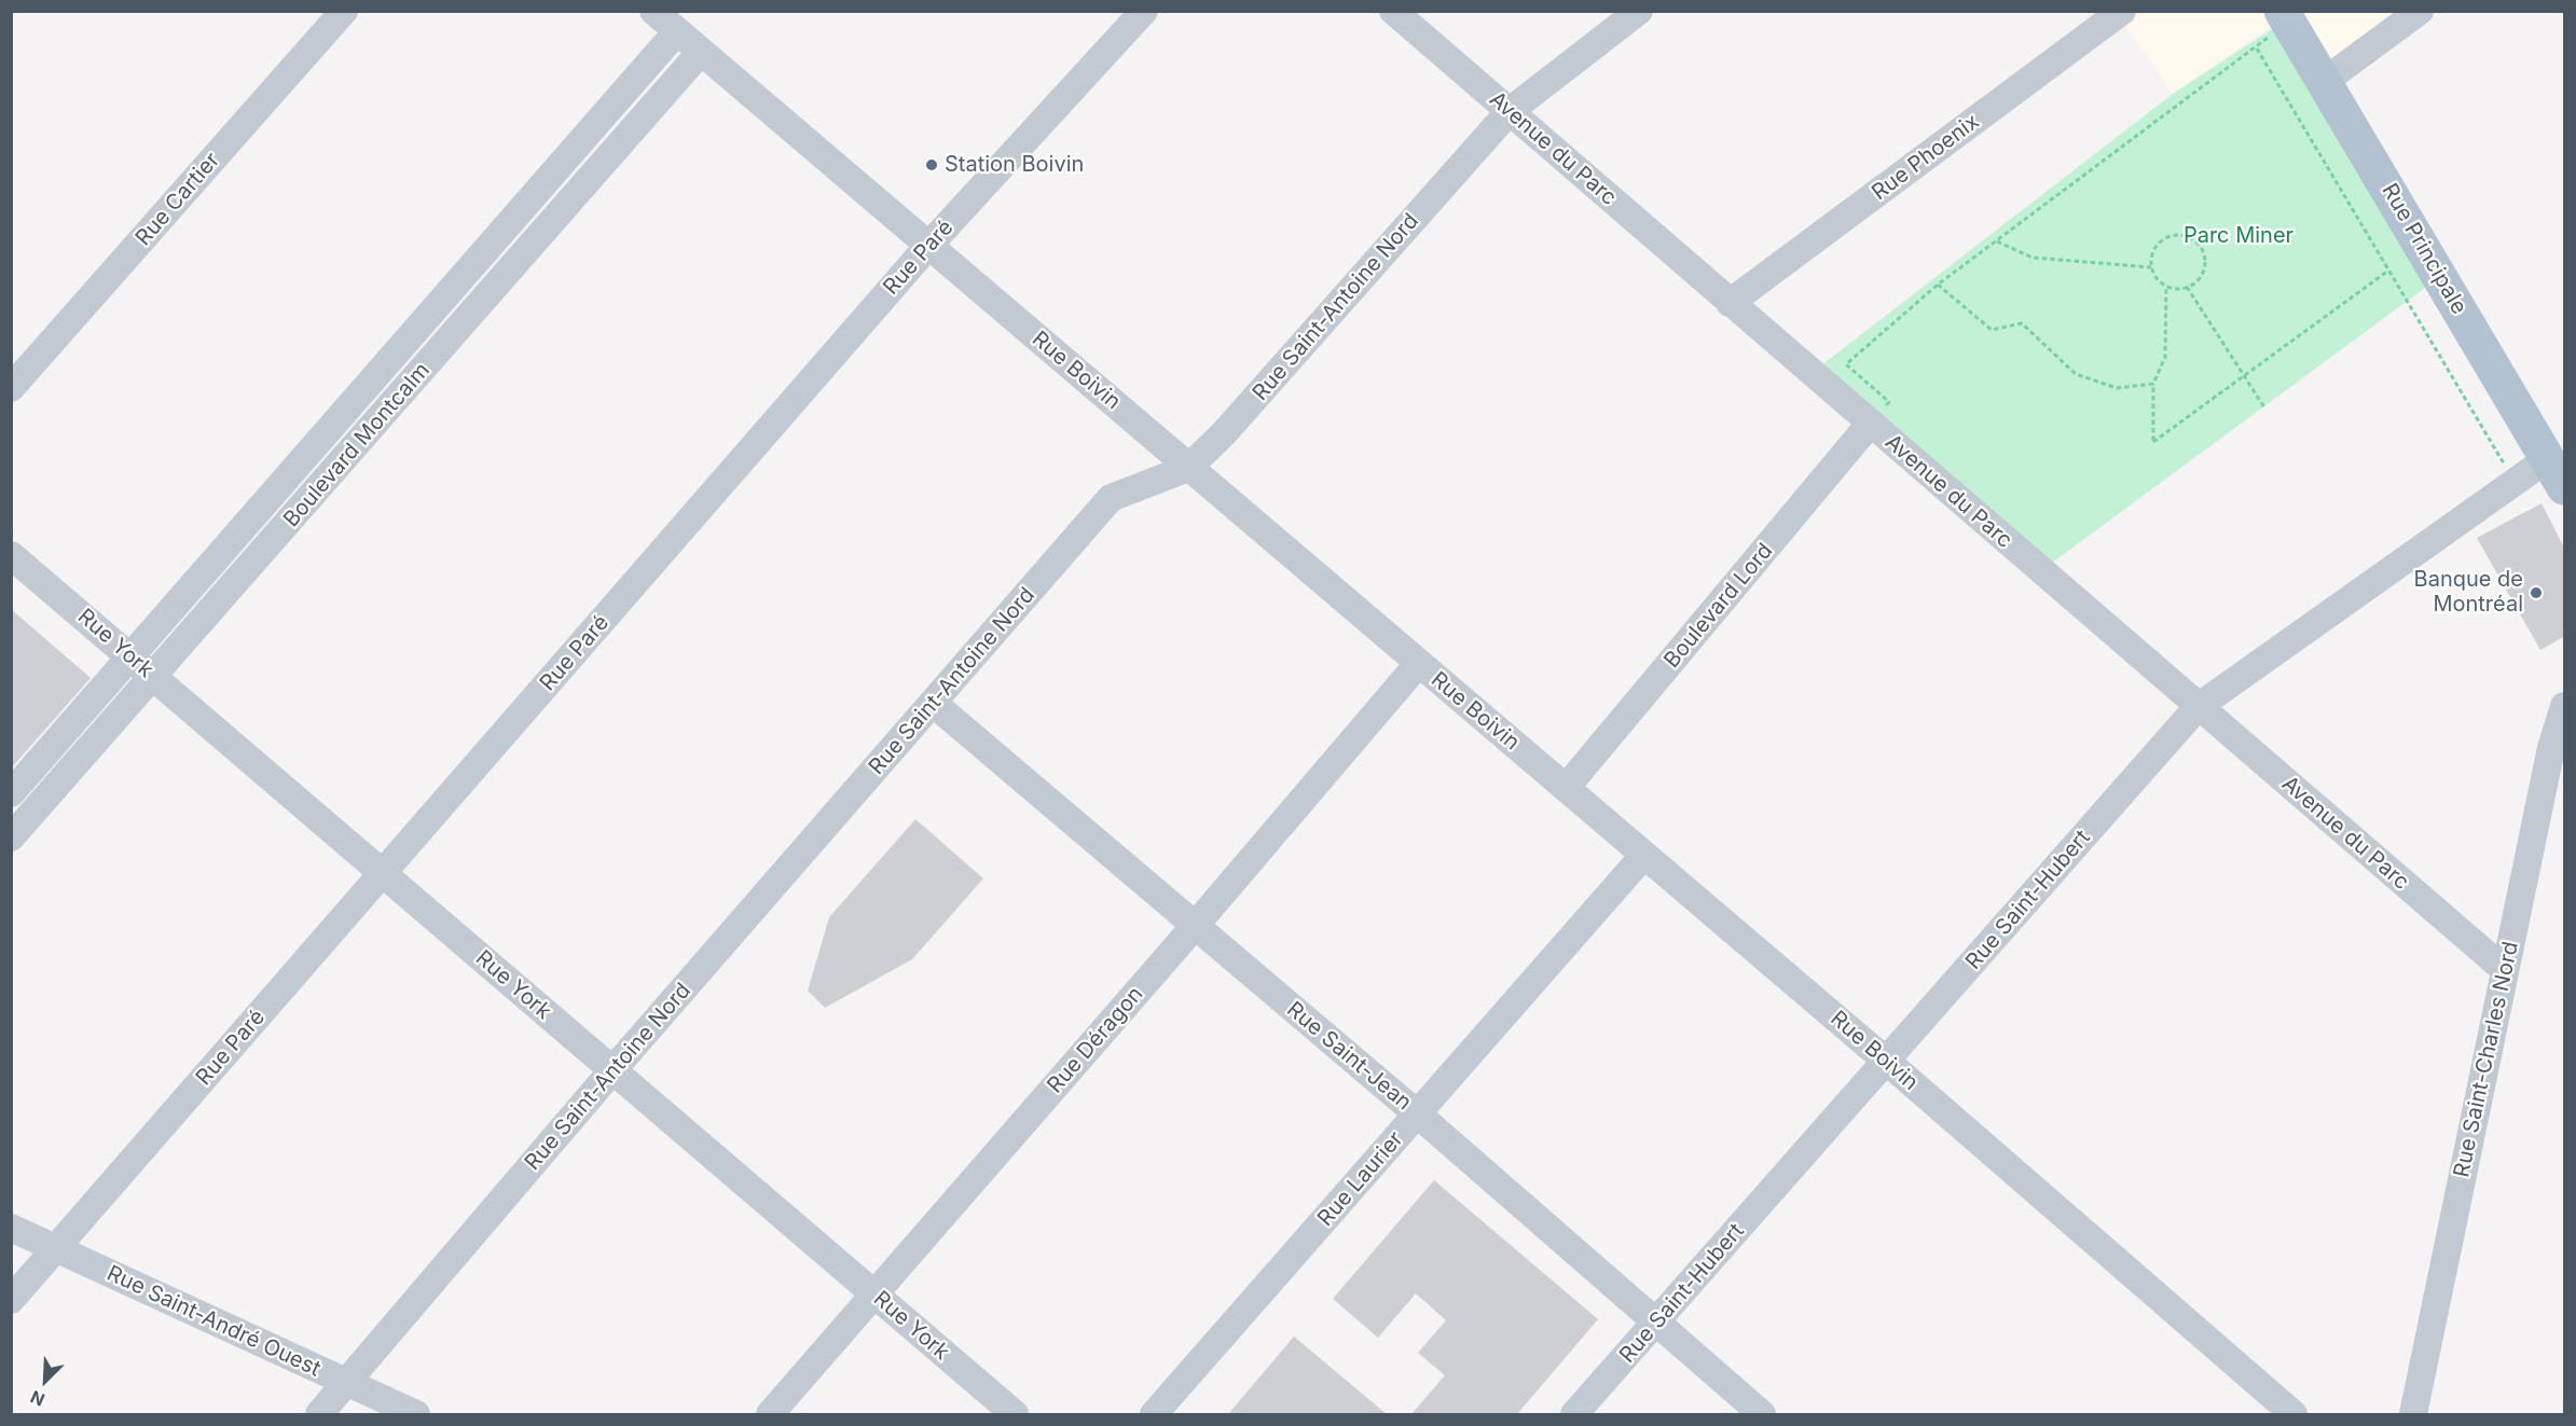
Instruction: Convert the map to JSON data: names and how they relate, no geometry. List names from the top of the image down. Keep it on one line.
{"streets":{"main road":["Rue Principale"],"street":["Avenue du Parc","Rue Phoenix","Rue Cartier","Rue Paré","Rue Saint-Antoine Nord","Rue Boivin","Boulevard Montcalm","Boulevard Lord","Rue York","Rue Saint-Hubert","Rue Déragon","Rue Saint-Jean","Rue Saint-Charles Nord","Rue Laurier","Rue Saint-André Ouest"]},"crossings":[["Avenue du Parc","Rue Phoenix"],["Avenue du Parc","Rue Saint-Antoine Nord"],["Avenue du Parc","Boulevard Lord"],["Avenue du Parc","Rue Saint-Hubert"],["Avenue du Parc","Rue Saint-Charles Nord"],["Rue Principale","Rue Saint-Hubert"],["Rue Paré","Rue Boivin"],["Rue Paré","Rue York"],["Rue Paré","Rue Saint-André Ouest"],["Rue Saint-Antoine Nord","Rue Boivin"],["Rue Saint-Antoine Nord","Rue York"],["Rue Saint-Antoine Nord","Rue Saint-Jean"],["Rue Saint-Antoine Nord","Rue Saint-André Ouest"],["Rue Boivin","Boulevard Montcalm"],["Rue Boivin","Boulevard Lord"],["Rue Boivin","Rue Saint-Hubert"],["Rue Boivin","Rue Déragon"],["Rue Boivin","Rue Laurier"],["Boulevard Montcalm","Rue York"],["Rue York","Rue Déragon"],["Rue Saint-Hubert","Rue Saint-Jean"],["Rue Déragon","Rue Saint-Jean"],["Rue Saint-Jean","Rue Laurier"]],"parks":["Parc Miner"],"places":["Station Boivin","Banque de Montréal"],"north":"bottom left"}
